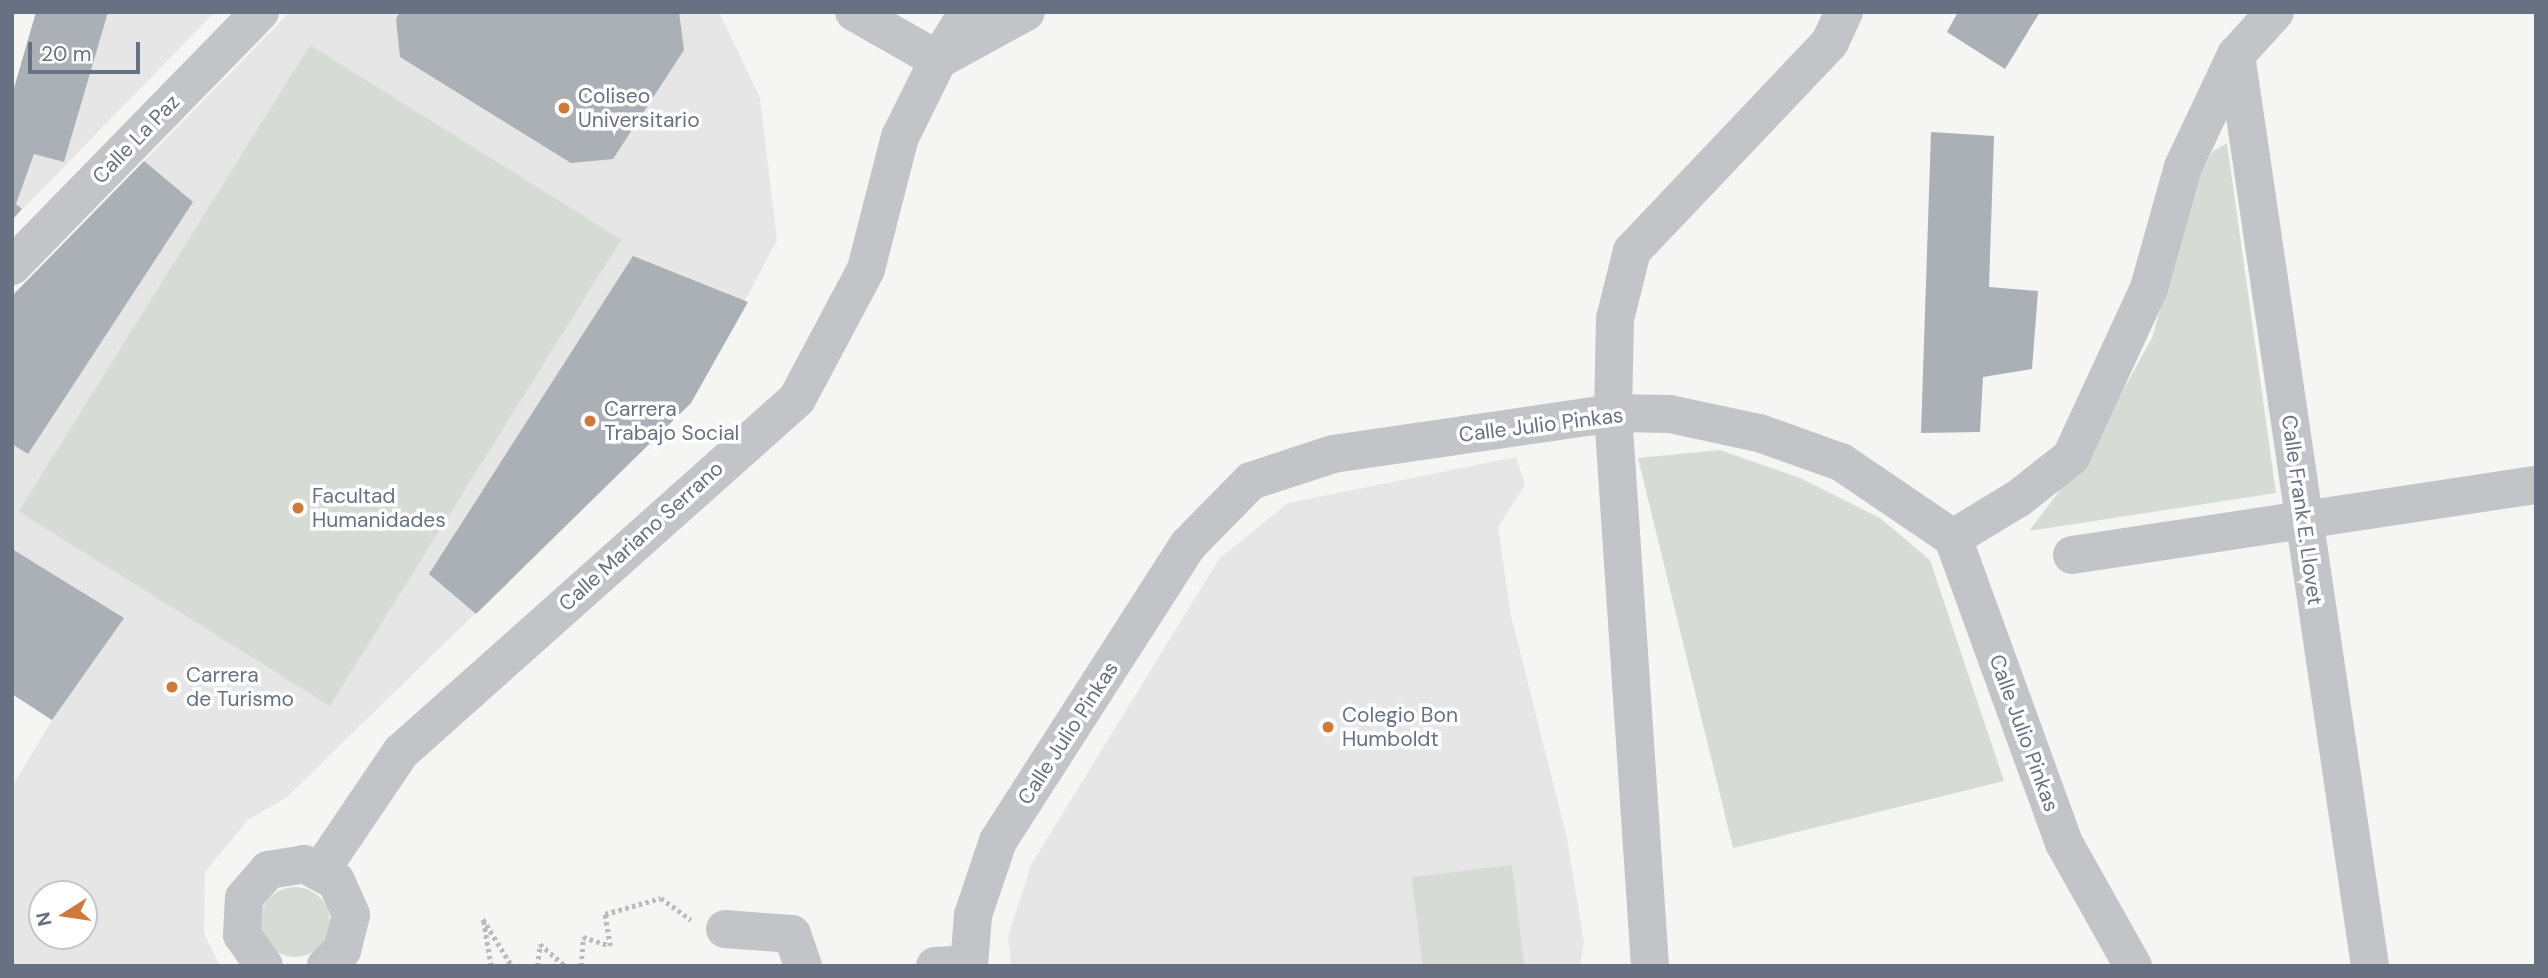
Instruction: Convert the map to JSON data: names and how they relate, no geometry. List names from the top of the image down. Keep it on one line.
{"streets":{"street":["Calle La Paz","Calle Julio Pinkas","Calle Frank E. Llovet","Calle Mariano Serrano"]},"places":["Coliseo Universitario","Carrera Trabajo Social","Facultad Humanidades","Carrera de Turismo","Colegio Bon Humboldt"],"scale_bar":"20 m","north":"left"}
